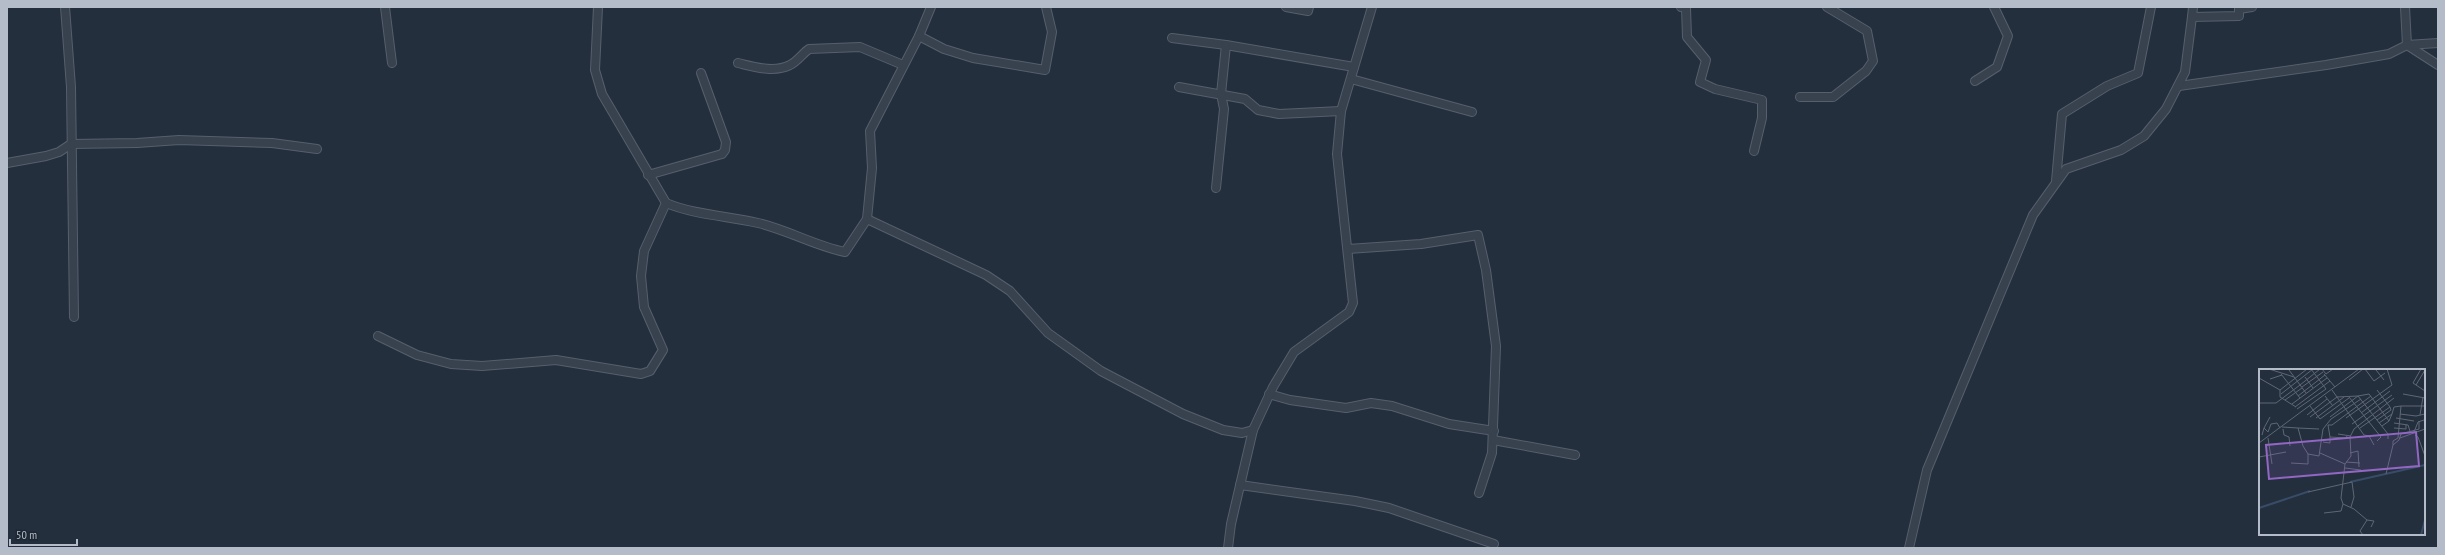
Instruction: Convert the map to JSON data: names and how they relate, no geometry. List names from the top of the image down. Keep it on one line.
{"scale_bar":"50 m"}
